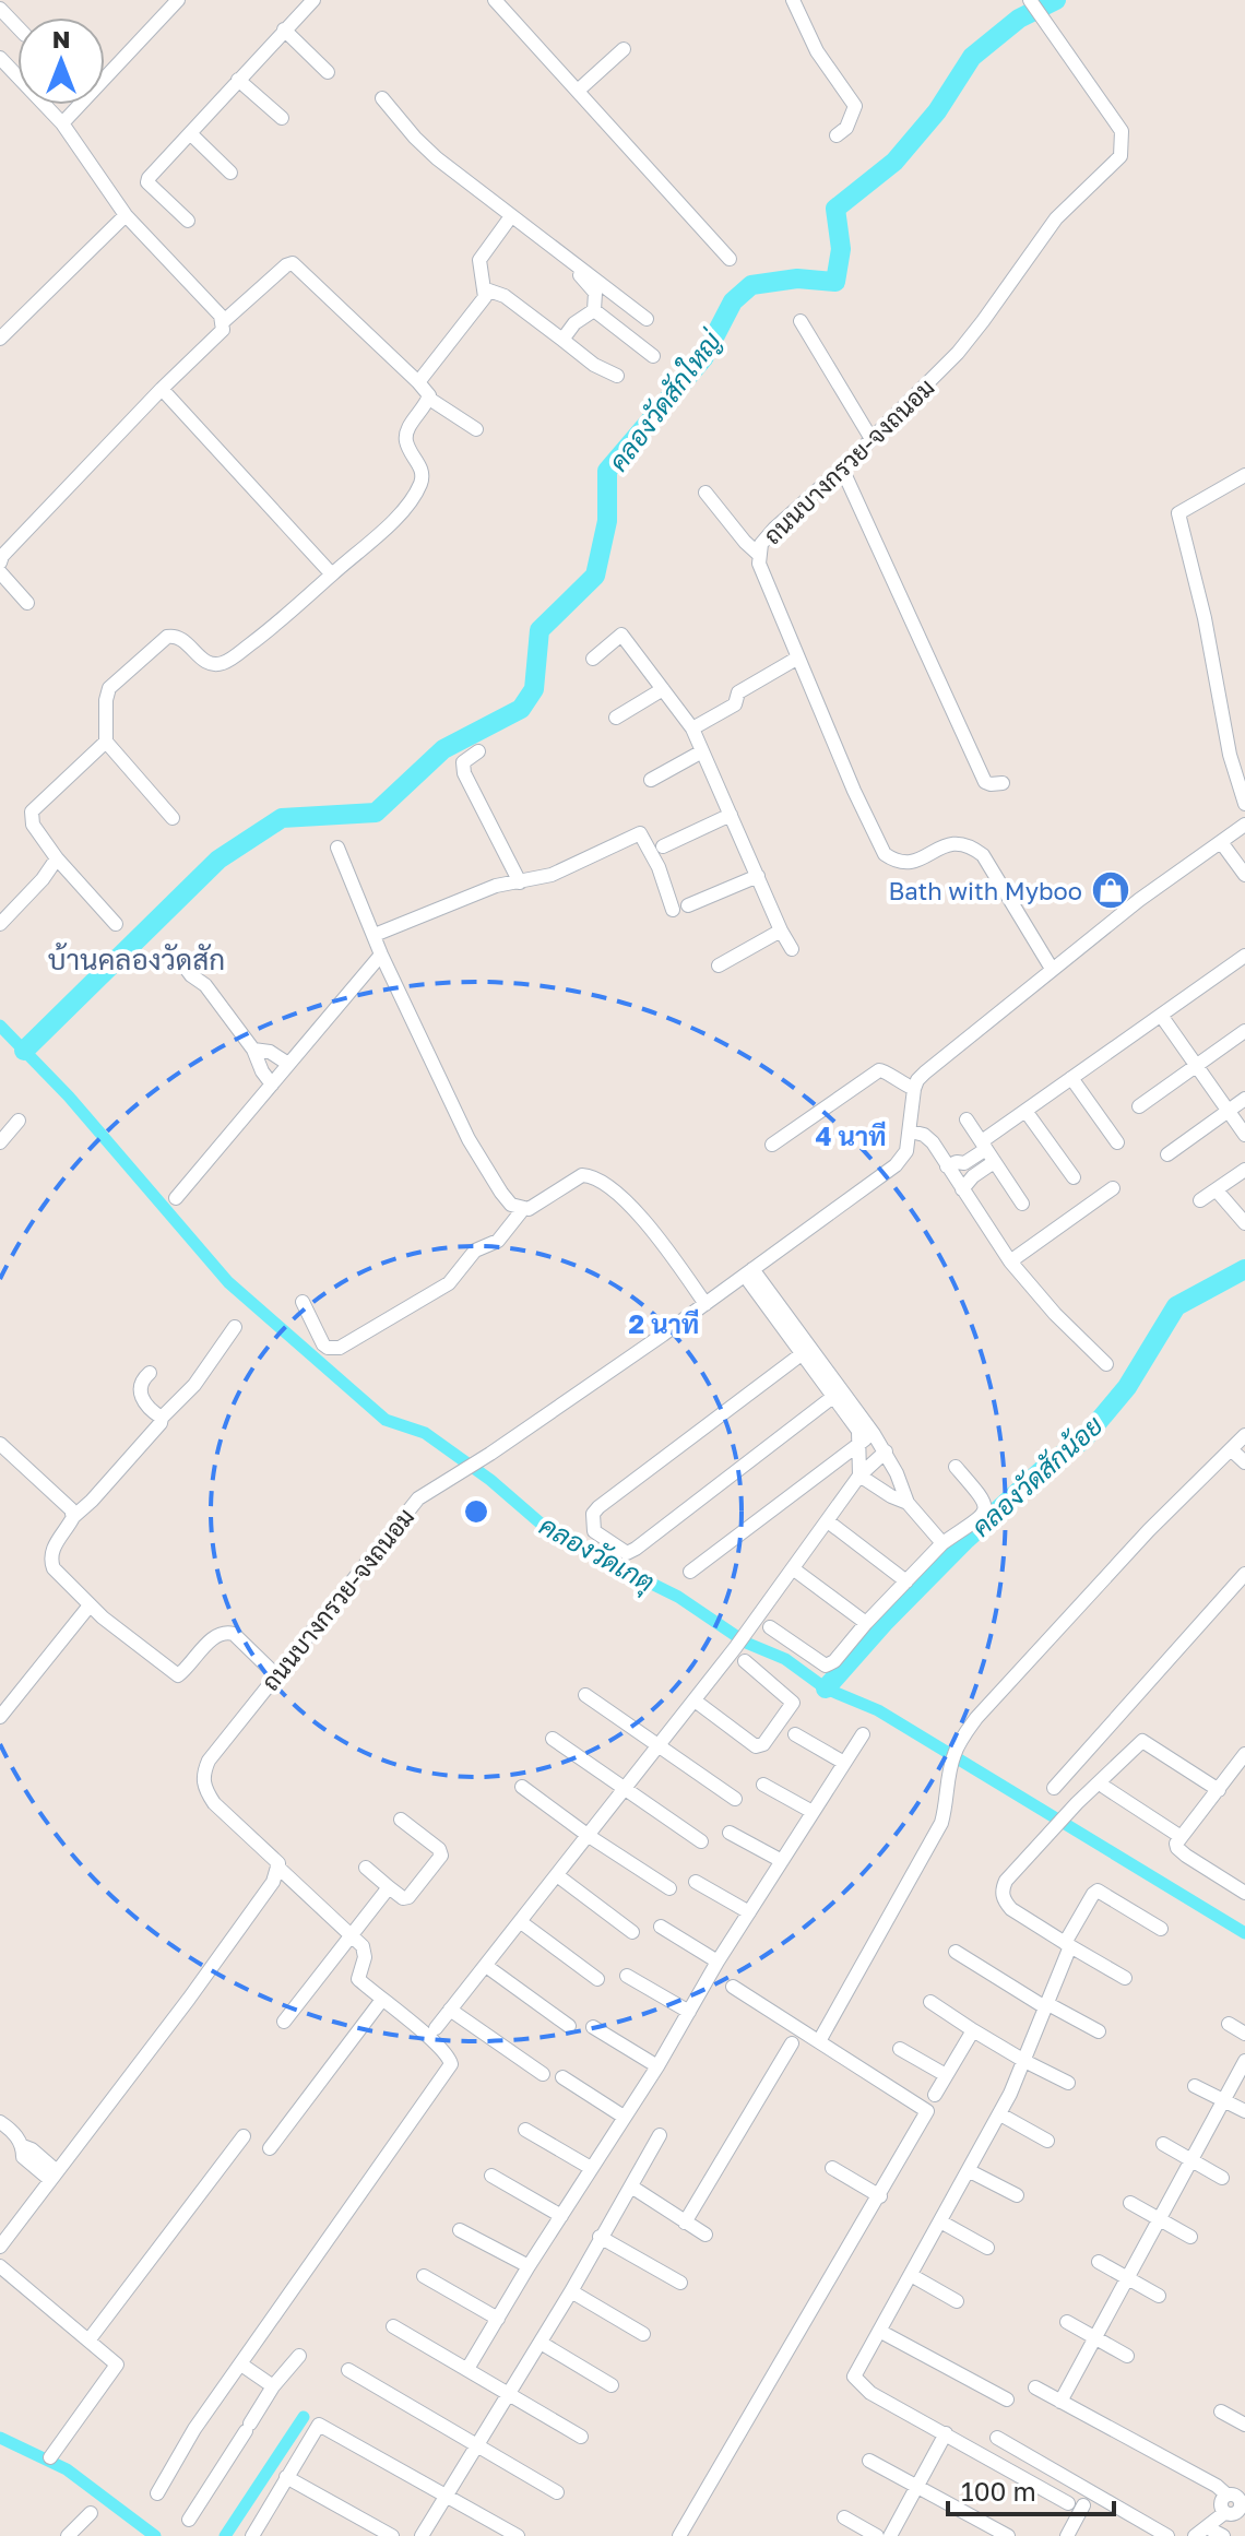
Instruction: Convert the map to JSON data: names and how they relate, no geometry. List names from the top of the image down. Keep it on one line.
{"streets":{"street":["ถนนบางกรวย-จงถนอม"]},"districts":["บ้านคลองวัดสัก"],"water":["คลองวัดสักใหญ่","คลองวัดสักน้อย","คลองวัดเกตุ"],"places":{"shop":["Bath with Myboo"]},"scale_bar":"100 m","north":"top","rings":["4 นาที","2 นาที"]}
